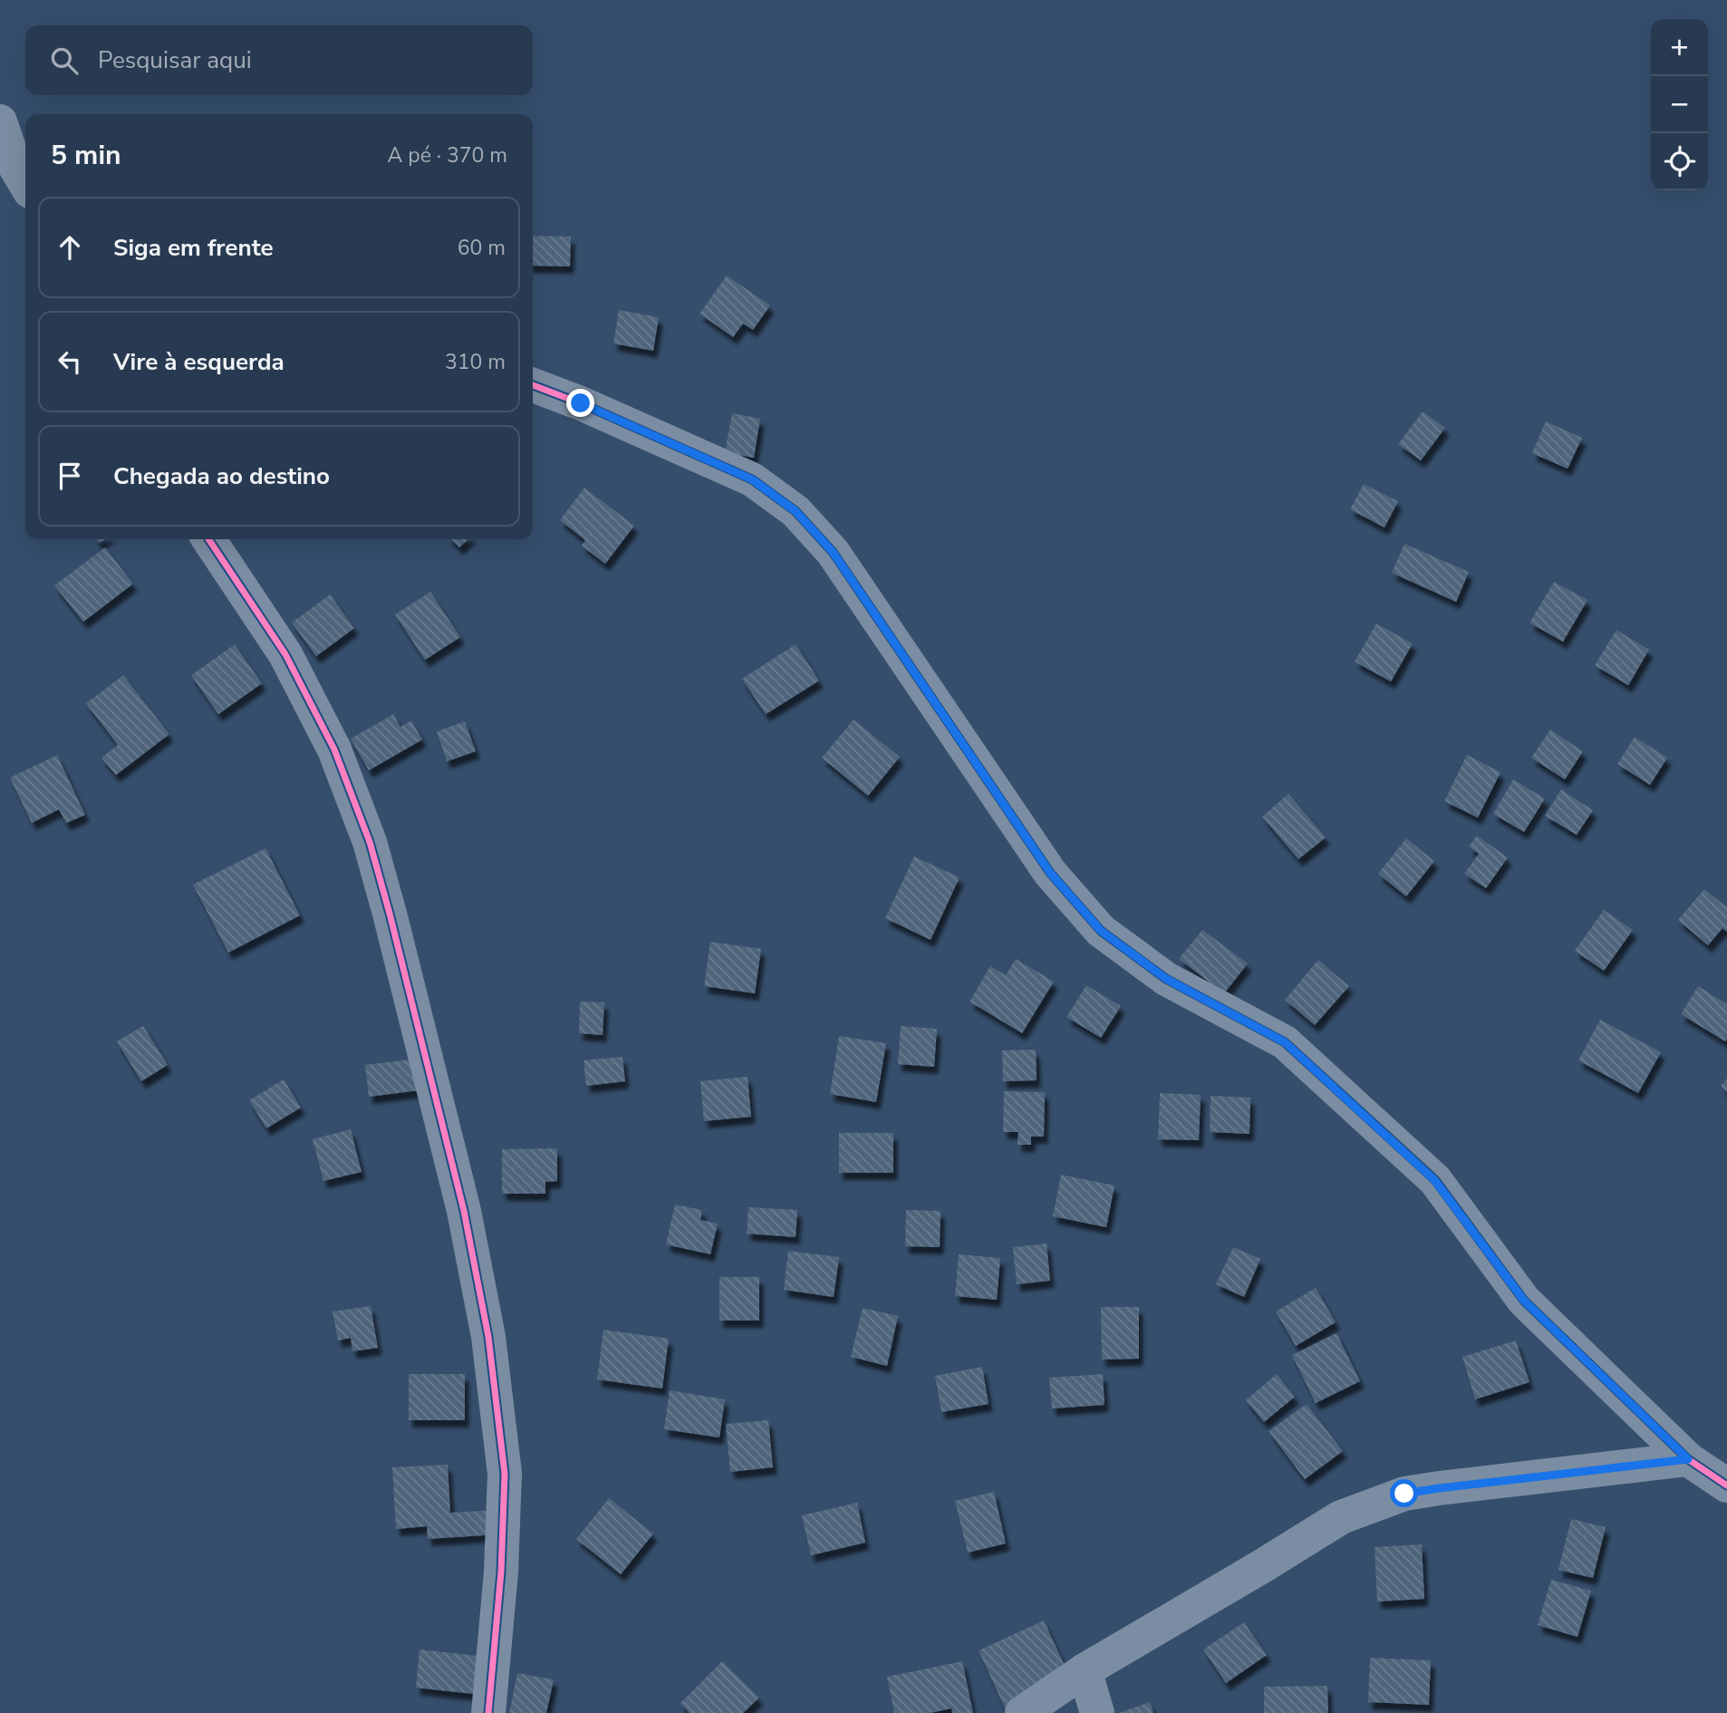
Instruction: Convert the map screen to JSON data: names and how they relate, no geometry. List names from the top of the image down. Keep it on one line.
{"page":{"map_buttons":["+","−"],"search":"Pesquisar aqui","heading":["5 min","A pé · 370 m"],"list":[["Siga em frente","60 m"],["Vire à esquerda","310 m"],"Chegada ao destino"]}}
